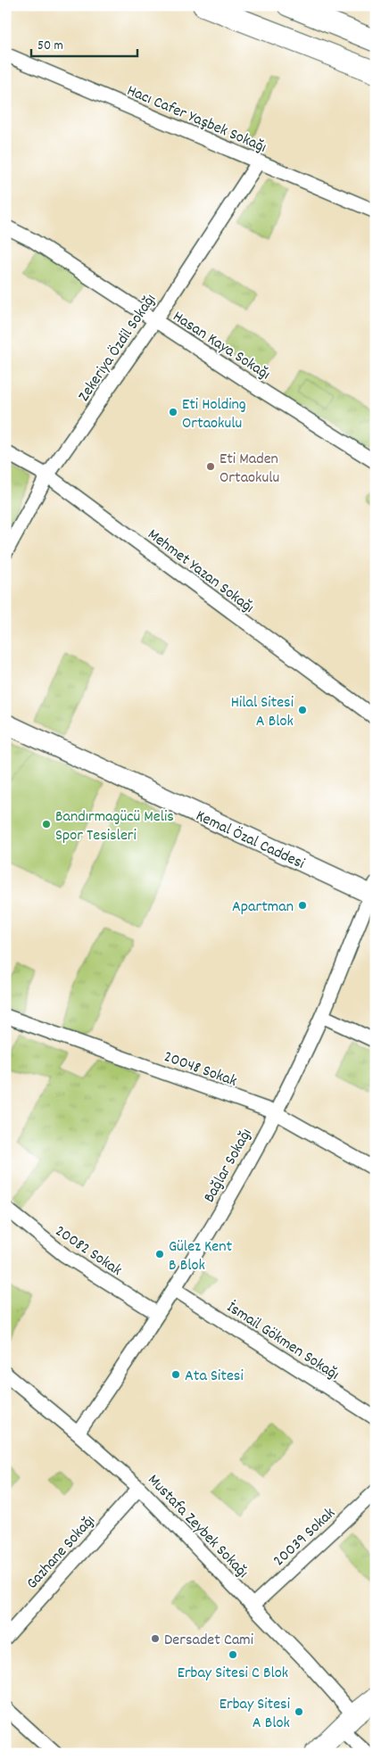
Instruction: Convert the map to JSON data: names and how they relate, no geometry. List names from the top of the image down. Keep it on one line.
{"streets":{"main road":["Kemal Özal Caddesi"],"street":["Hacı Cafer Yaşbek Sokağı","Hasan Kaya Sokağı","Zekeriya Özdil Sokağı","Mehmet Yazan Sokağı","20048 Sokak","Bağlar Sokağı","20082 Sokak","İsmail Gökmen Sokağı","Mustafa Zeybek Sokağı","20039 Sokak","Gazhane Sokağı"]},"crossings":[["Hacı Cafer Yaşbek Sokağı","Zekeriya Özdil Sokağı"],["Hasan Kaya Sokağı","Zekeriya Özdil Sokağı"],["Zekeriya Özdil Sokağı","Mehmet Yazan Sokağı"],["Kemal Özal Caddesi","Bağlar Sokağı"],["20048 Sokak","Bağlar Sokağı"],["Bağlar Sokağı","20082 Sokak"],["Bağlar Sokağı","İsmail Gökmen Sokağı"],["Bağlar Sokağı","Mustafa Zeybek Sokağı"],["Mustafa Zeybek Sokağı","20039 Sokak"],["Mustafa Zeybek Sokağı","Gazhane Sokağı"]],"places":["Eti Holding Ortaokulu","Eti Maden Ortaokulu","Hilal Sitesi A Blok","Bandırmagücü Melis Spor Tesisleri","Apartman","Gülez Kent B Blok","Ata Sitesi","Dersadet Cami","Erbay Sitesi C Blok","Erbay Sitesi A Blok"],"scale_bar":"50 m"}
